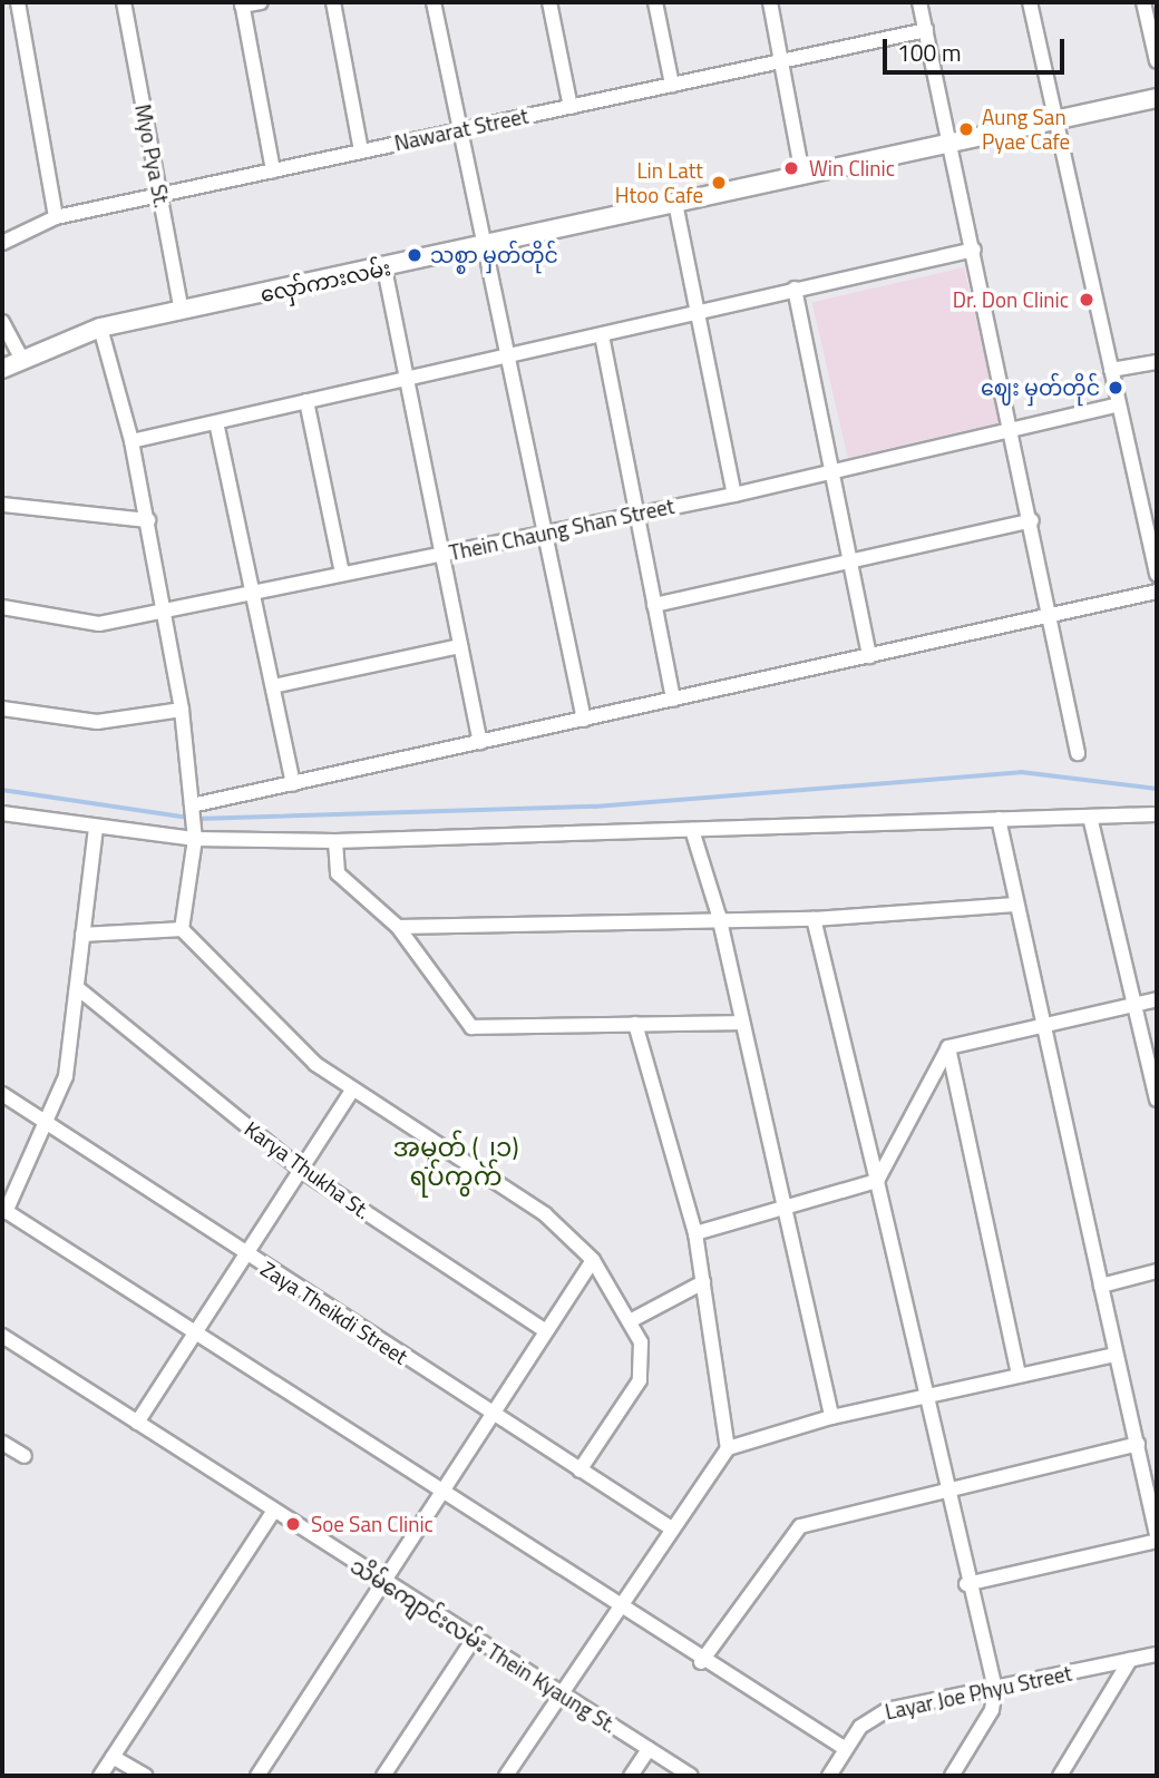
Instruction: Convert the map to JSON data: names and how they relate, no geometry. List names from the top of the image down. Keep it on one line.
{"streets":{"main road":["လှော်ကားလမ်း"],"street":["Nawarat Street","Myo Pya St.","Thein Chaung Shan Street","Karya Thukha St.","Zaya Theikdi Street","သိမ်ကျောင်းလမ်း Thein Kyaung St.","Layar Joe Phyu Street"]},"crossings":[["Nawarat Street","Myo Pya St."],["Myo Pya St.","လှော်ကားလမ်း"]],"districts":["အမှတ် (၂၁) ရပ်ကွက်"],"places":["Aung San Pyae Cafe","Win Clinic","Lin Latt Htoo Cafe","သစ္စာ မှတ်တိုင်","Dr. Don Clinic","ဈေး မှတ်တိုင်","Soe San Clinic"],"scale_bar":"100 m"}
